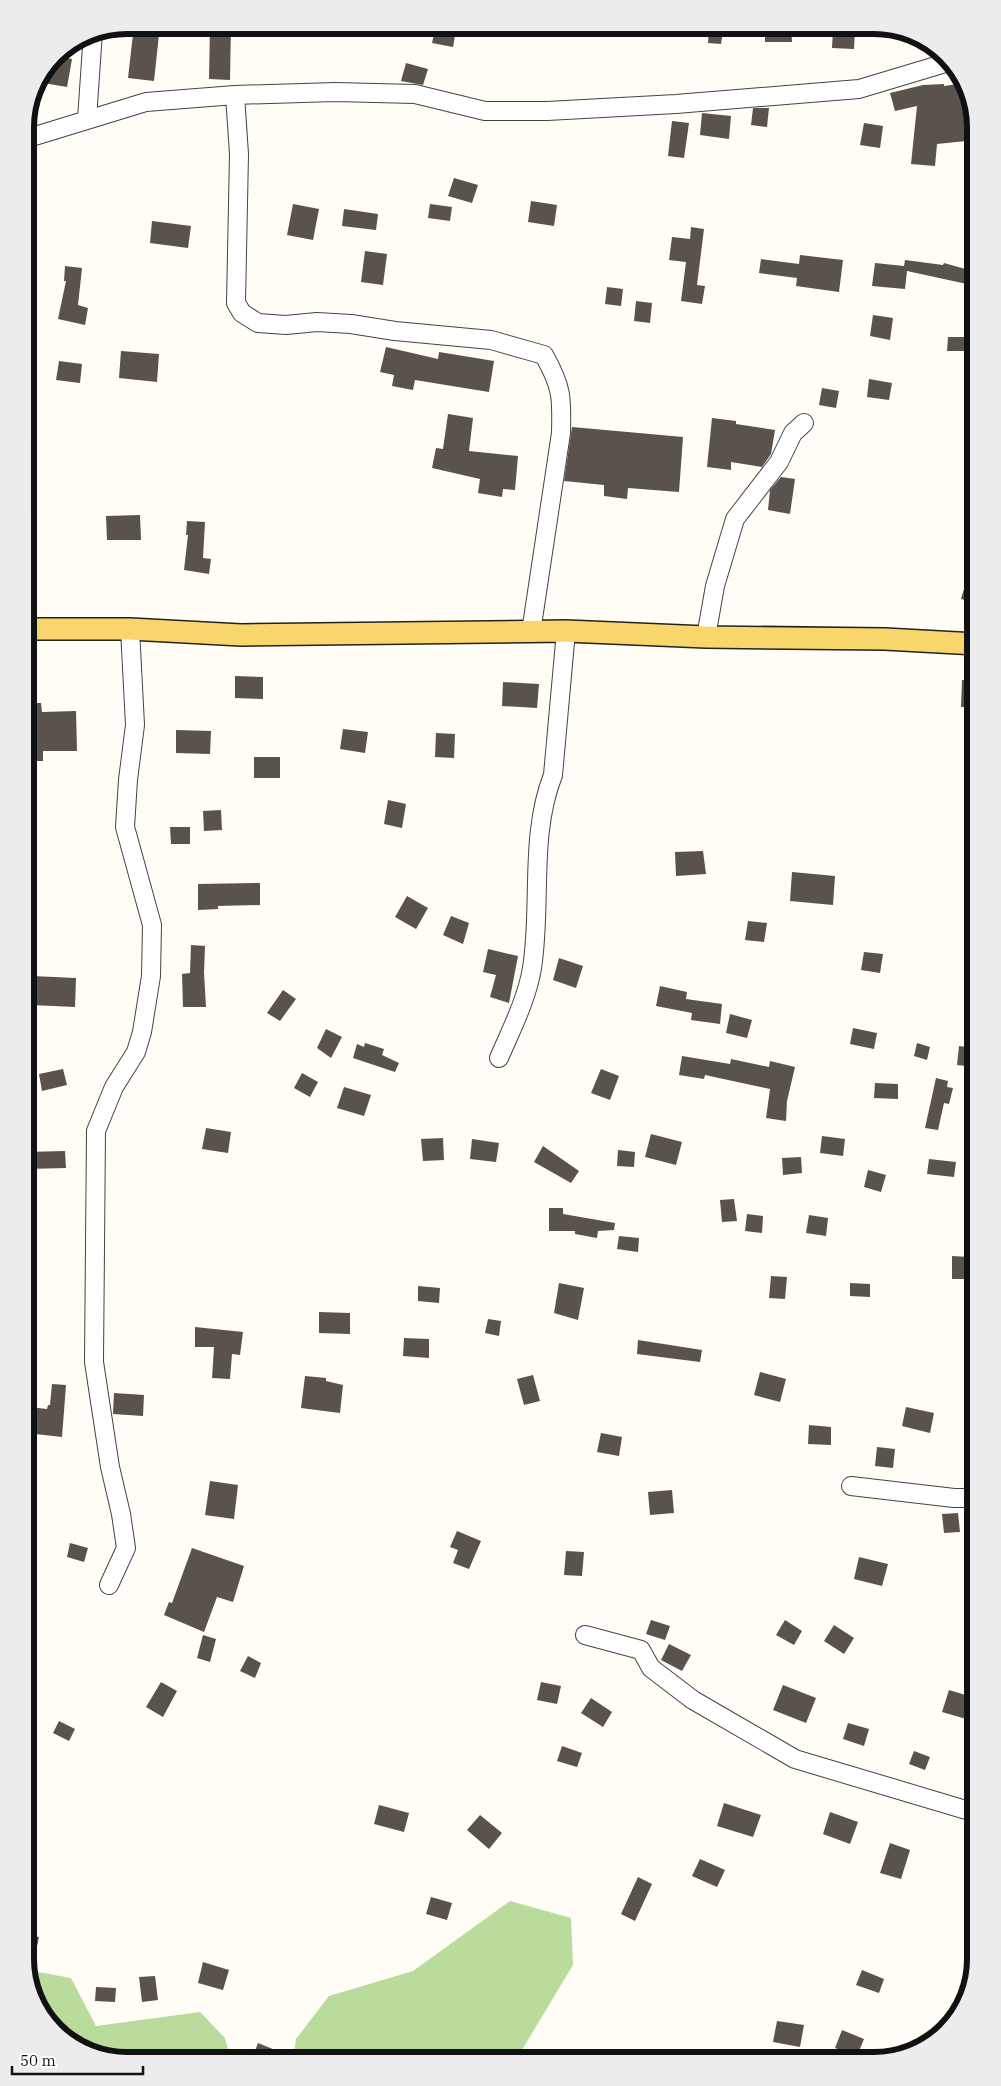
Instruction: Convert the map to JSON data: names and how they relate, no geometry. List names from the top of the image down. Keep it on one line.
{"scale_bar":"50 m"}
